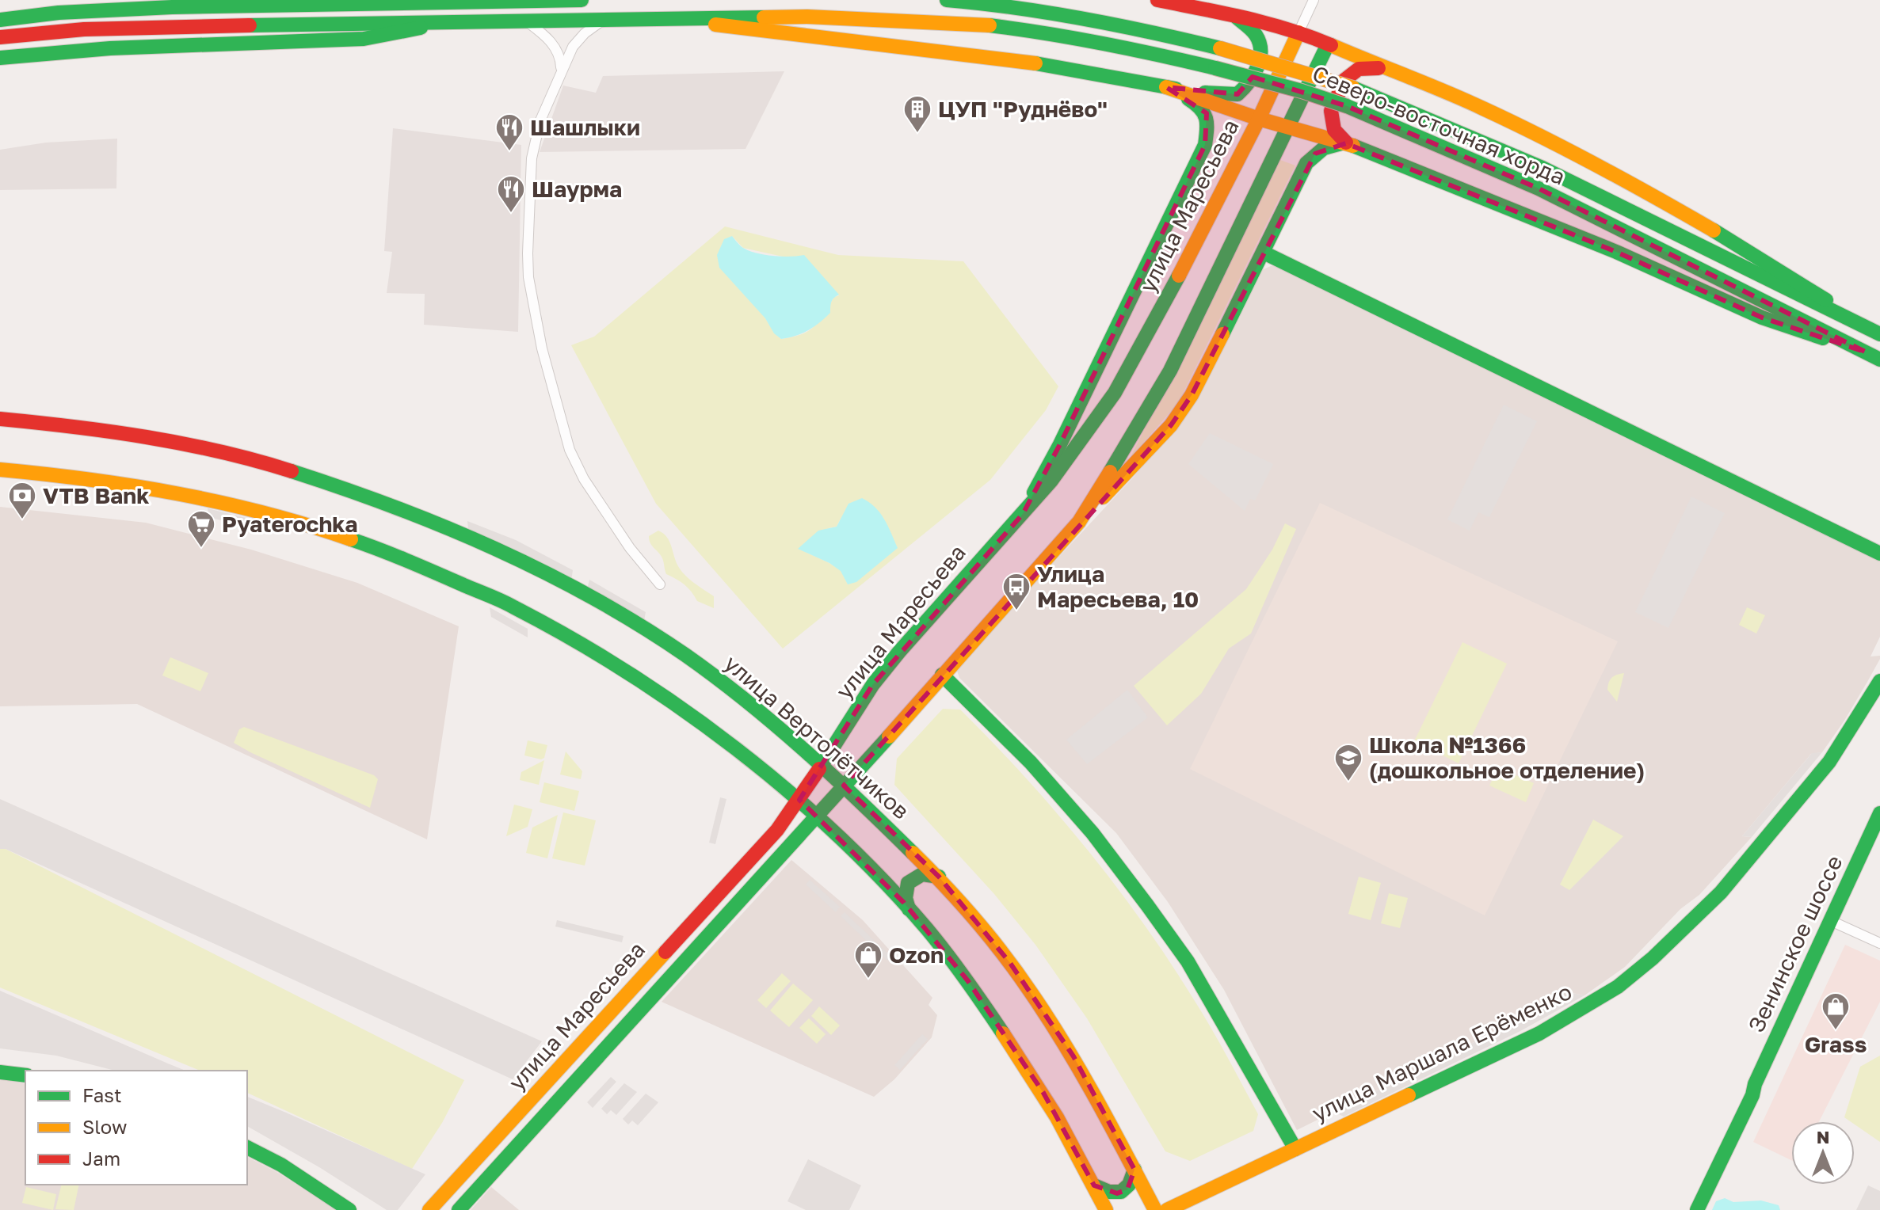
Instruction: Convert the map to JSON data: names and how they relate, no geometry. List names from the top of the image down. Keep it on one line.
{"streets":{"main road":["Северо-восточная хорда","улица Маресьева","улица Вертолётчиков","Зенинское шоссе","улица Маршала Ерёменко"]},"crossings":[["улица Маресьева","улица Вертолётчиков"]],"places":{"building":["ЦУП \"Руднёво\""],"restaurant":["Шашлыки","Шаурма"],"bank":["VTB Bank"],"supermarket":["Pyaterochka"],"bus stop":["Улица Маресьева, 10"],"school or university":["Школа №1366 (дошкольное отделение)"],"shop":["Ozon","Grass"]},"legend":["Fast","Slow","Jam"],"north":"top"}
